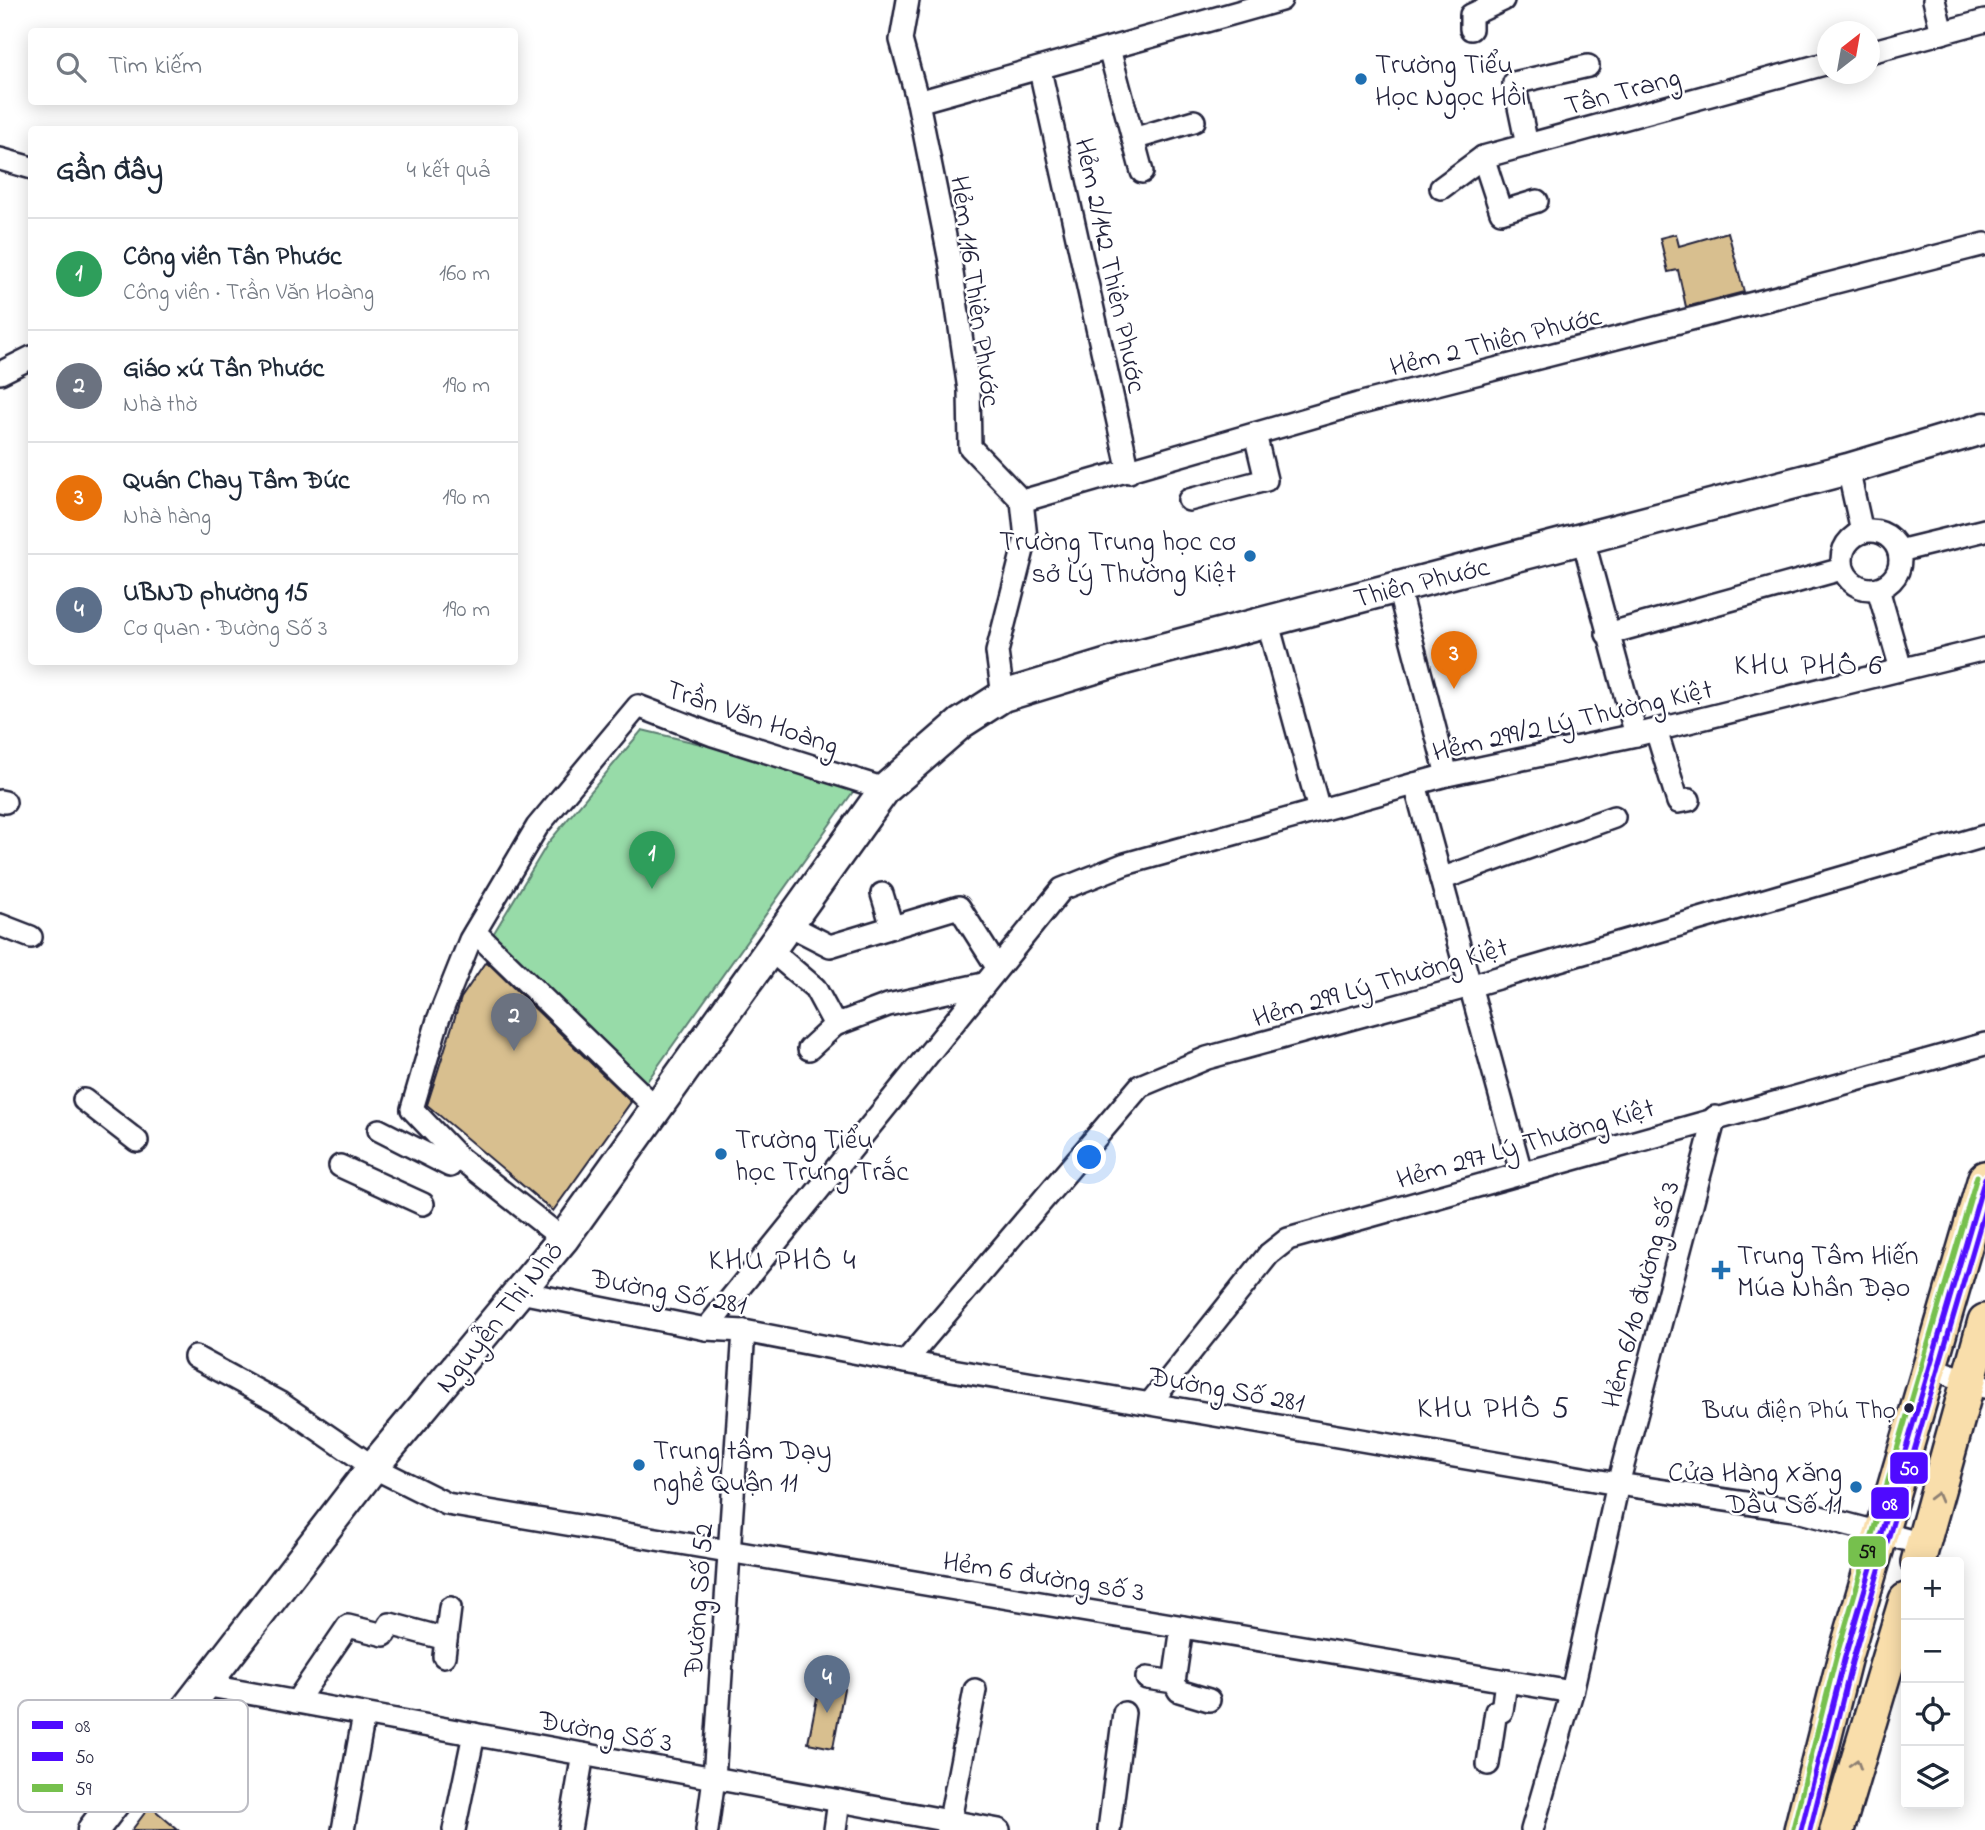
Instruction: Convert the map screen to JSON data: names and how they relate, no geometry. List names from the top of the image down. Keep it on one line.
{"streets":{"street":["Tân Trang","Hẻm 2/142 Thiên Phước","Hẻm 116 Thiên Phước","Hẻm 2 Thiên Phước","Thiên Phước","Trần Văn Hoàng","Hẻm 299/2 Lý Thường Kiệt","Hẻm 299 Lý Thường Kiệt","Hẻm 297 Lý Thường Kiệt","Đường Số 281","Hẻm 6/10 đường số 3","Nguyễn Thị Nhỏ","Hẻm 6 đường số 3","Đường Số 52","Đường Số 3"]},"crossings":[["Hẻm 2/142 Thiên Phước","Hẻm 2 Thiên Phước"],["Hẻm 116 Thiên Phước","Hẻm 2 Thiên Phước"],["Thiên Phước","Trần Văn Hoàng"],["Thiên Phước","Nguyễn Thị Nhỏ"],["Trần Văn Hoàng","Nguyễn Thị Nhỏ"],["Hẻm 299/2 Lý Thường Kiệt","Đường Số 281"],["Hẻm 299 Lý Thường Kiệt","Đường Số 281"],["Hẻm 297 Lý Thường Kiệt","Đường Số 281"],["Hẻm 297 Lý Thường Kiệt","Hẻm 6/10 đường số 3"],["Đường Số 281","Hẻm 6/10 đường số 3"],["Đường Số 281","Nguyễn Thị Nhỏ"],["Đường Số 281","Đường Số 52"],["Hẻm 6/10 đường số 3","Hẻm 6 đường số 3"],["Nguyễn Thị Nhỏ","Hẻm 6 đường số 3"],["Nguyễn Thị Nhỏ","Đường Số 3"],["Hẻm 6 đường số 3","Đường Số 52"],["Đường Số 52","Đường Số 3"]],"districts":["KHU PHỐ 6","KHU PHỐ 4","KHU PHỐ 5"],"places":{"other":["Trường Tiểu Học Ngọc Hồi","Trường Trung học cơ sở Lý Thường Kiệt","Trường Tiểu học Trưng Trắc","Bưu điện Phú Thọ","Trung tâm Dạy nghề Quận 11","Cửa Hàng Xăng Dầu Số 11"],"health":["Trung Tâm Hiến Múa Nhân Đạo"]},"lines":["transit line 59","transit line 08","transit line 50"],"legend":["08","50","59"],"north":"top right","page":{"search":"Tìm kiếm","heading":["Gần đây","4 kết quả"],"list":[{"mark":"1","name":"Công viên Tân Phước","note":"Công viên · Trần Văn Hoàng","value":"160 m"},{"mark":"2","name":"Giáo xứ Tân Phước","note":"Nhà thờ","value":"190 m"},{"mark":"3","name":"Quán Chay Tâm Đức","note":"Nhà hàng","value":"190 m"},{"mark":"4","name":"UBND phường 15","note":"Cơ quan · Đường Số 3","value":"190 m"}],"pins":["3","1","2","4"],"map_buttons":["+","−"]}}
